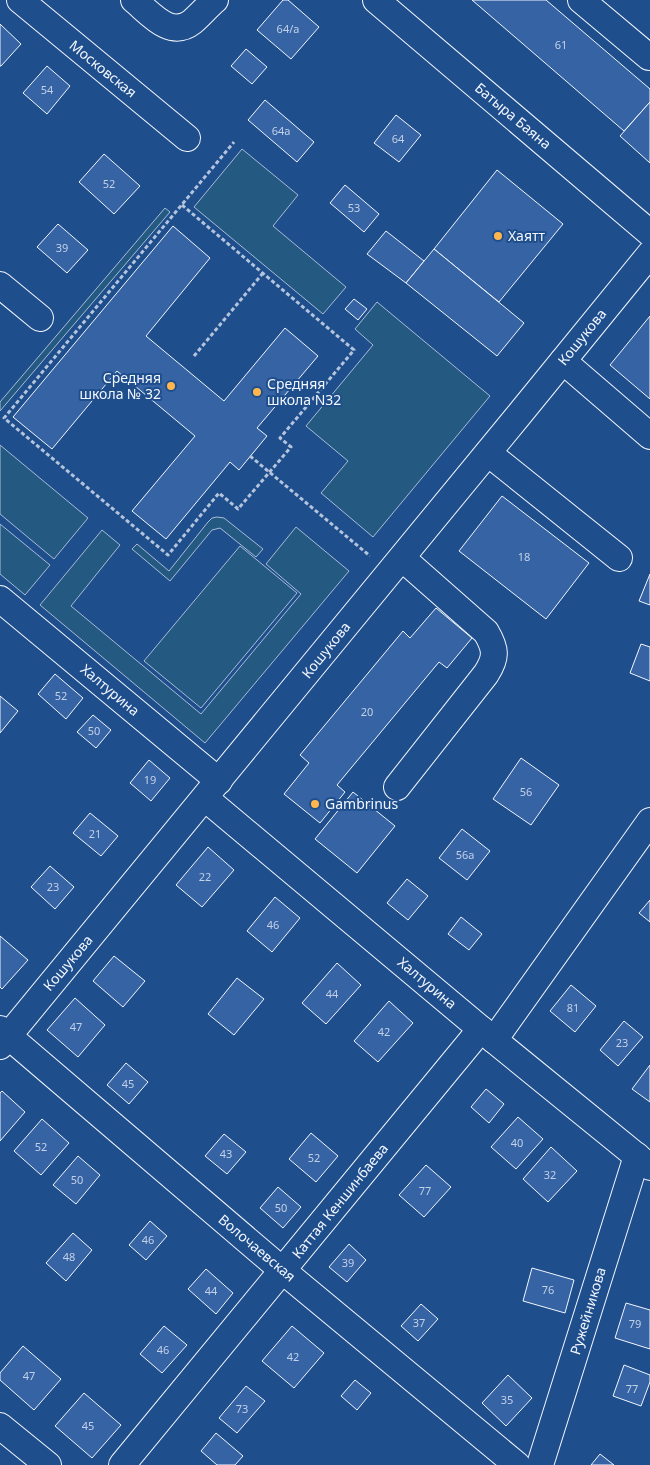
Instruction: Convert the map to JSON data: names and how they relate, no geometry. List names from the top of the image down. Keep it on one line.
{"streets":{"street":["Московская","Батыра Баяна","Кошукова","Халтурина","Каттая Кеншинбаева","Волочаевская","Ружейникова"]},"crossings":[["Кошукова","Халтурина"],["Кошукова","Волочаевская"],["Халтурина","Каттая Кеншинбаева"],["Халтурина","Ружейникова"],["Каттая Кеншинбаева","Волочаевская"]],"places":["Хаятт","Средняя школа № 32","Средняя школа N32","Gambrinus"],"house_numbers":["64/а","61","54","64а","64","52","53","39","18","52","20","50","19","56","21","56а","22","23","46","44","81","47","42","23","45","40","52","43","52","32","50","77","50","46","48","39","76","44","37","79","46","42","47","77","35","73","45"]}
